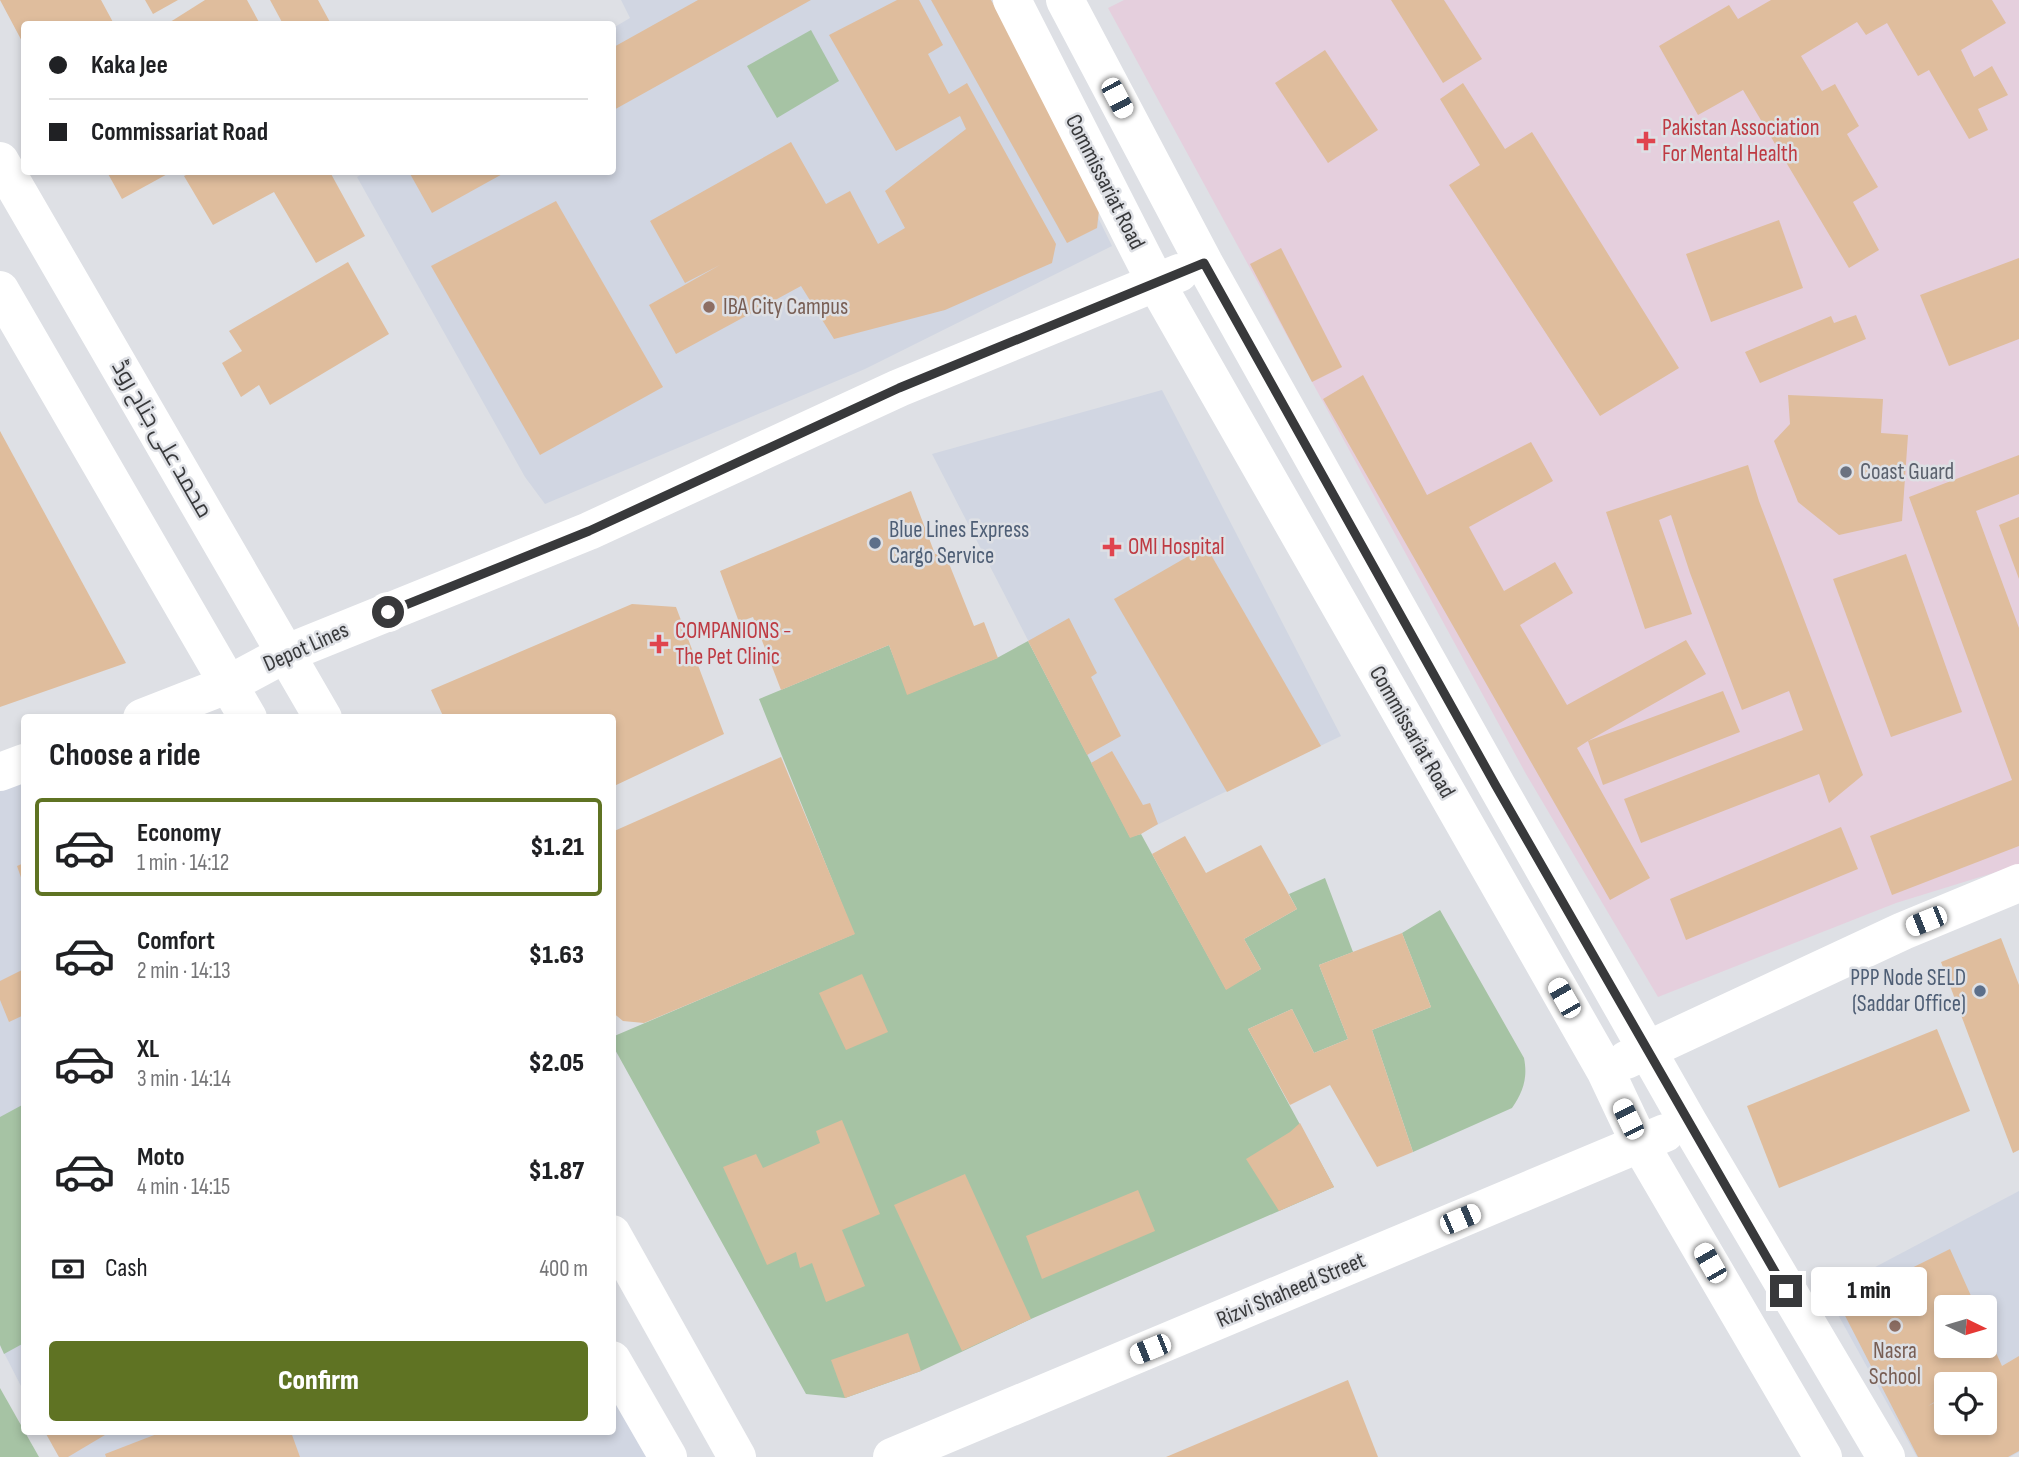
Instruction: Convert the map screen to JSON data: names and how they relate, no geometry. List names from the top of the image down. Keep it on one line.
{"streets":{"main road":["Commissariat Road","محمد علی جناح روڈ","Depot Lines","Rizvi Shaheed Street"]},"crossings":[["Commissariat Road","Depot Lines"],["Commissariat Road","Rizvi Shaheed Street"],["محمد علی جناح روڈ","Depot Lines"]],"places":{"health":["Pakistan Association For Mental Health","OMI Hospital","COMPANIONS - The Pet Clinic"],"other":["IBA City Campus","Coast Guard","Blue Lines Express Cargo Service","PPP Node SELD (Saddar Office)","Nasra School"]},"north":"right","page":{"banner":["Kaka Jee","Commissariat Road"],"heading":"Choose a ride","list":[{"name":"Economy","note":"1 min · 14:12","value":"$1.21"},{"name":"Comfort","note":"2 min · 14:13","value":"$1.63"},{"name":"XL","note":"3 min · 14:14","value":"$2.05"},{"name":"Moto","note":"4 min · 14:15","value":"$1.87"}],"pay":["Cash","400 m"],"bubble":"1 min","buttons":"Confirm"}}
